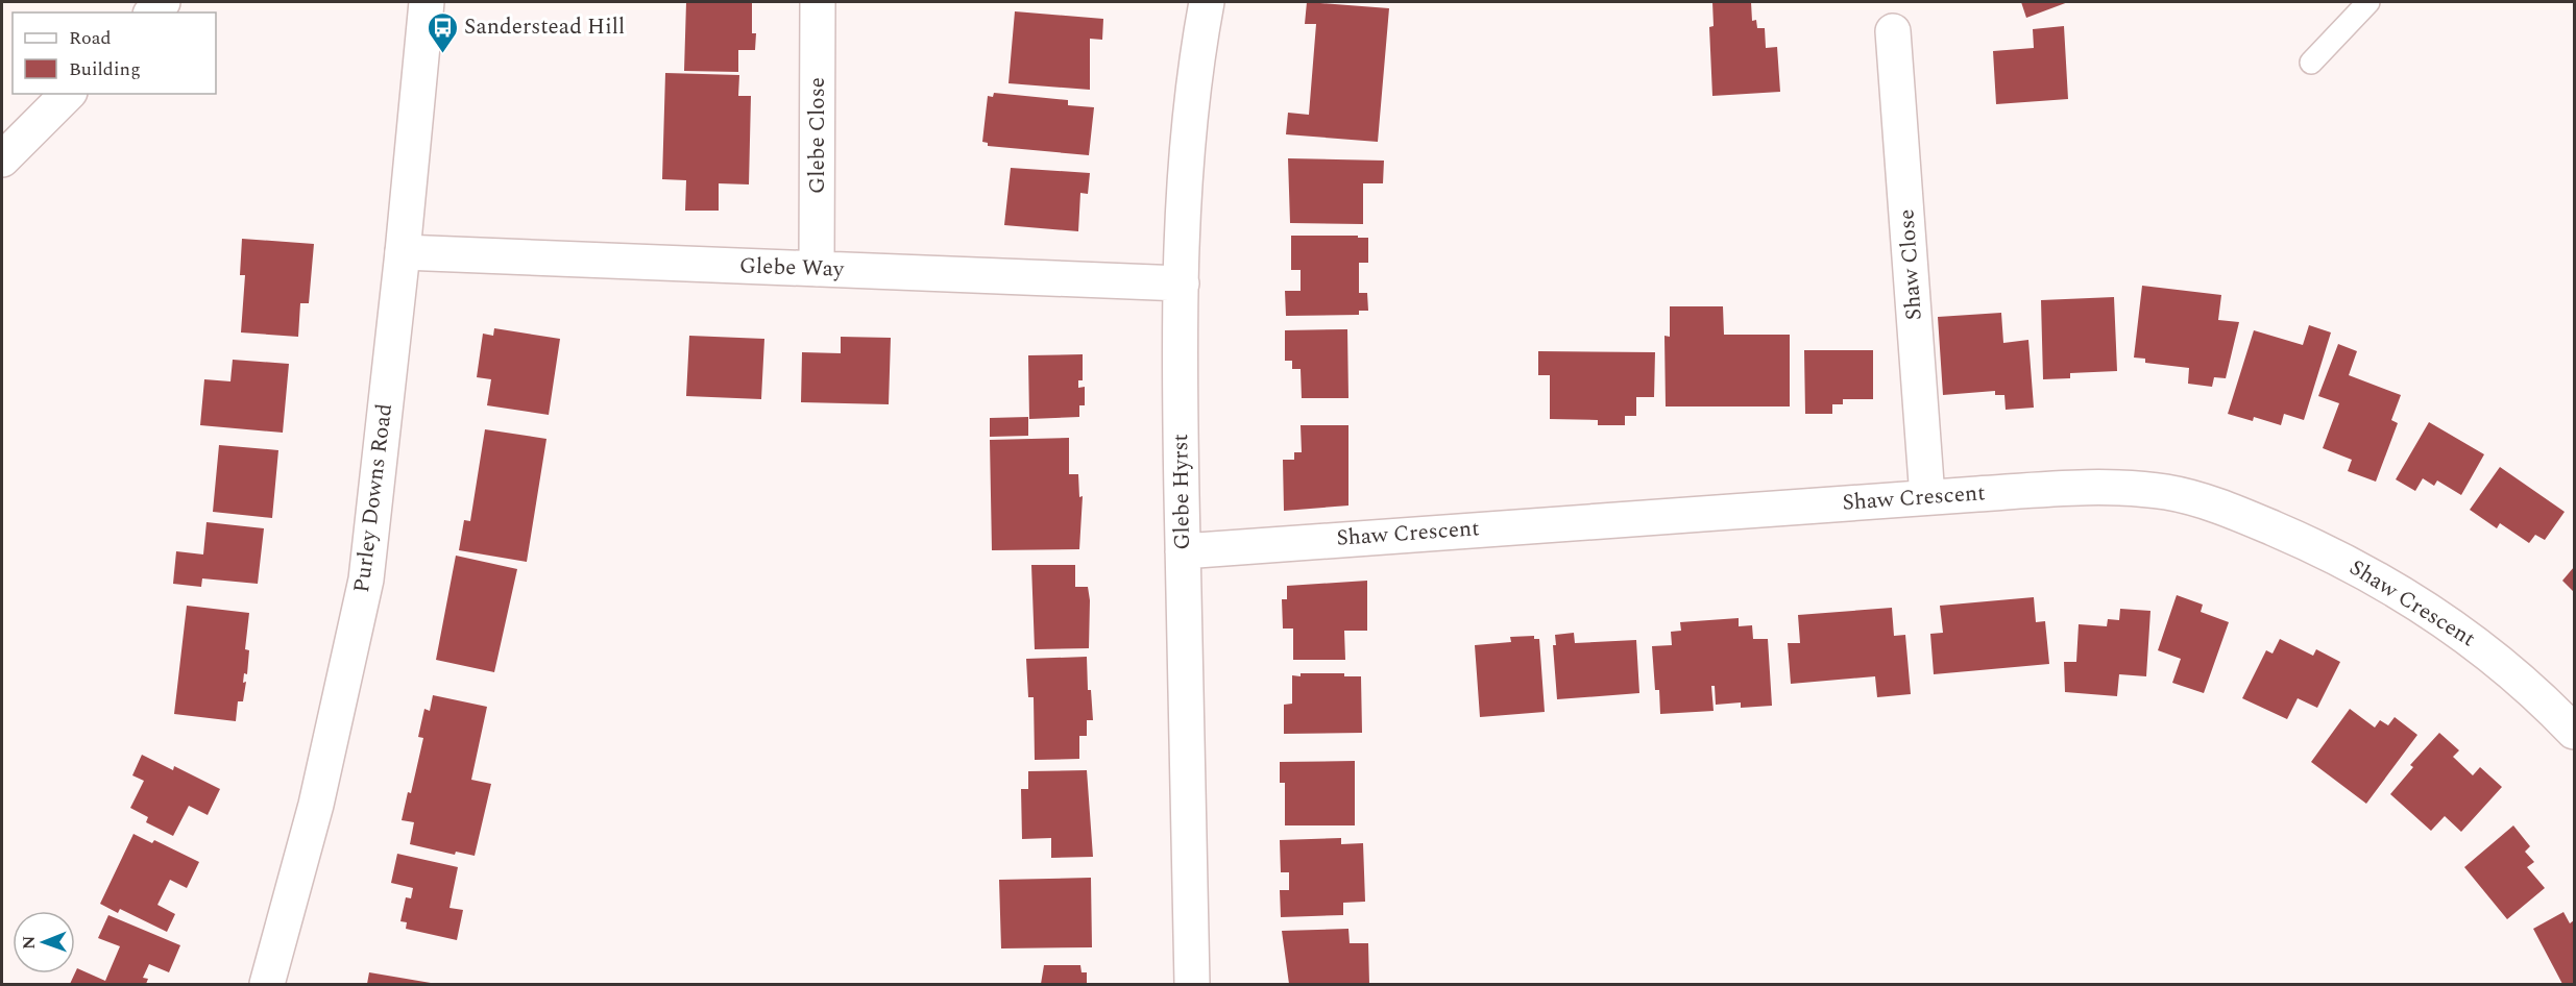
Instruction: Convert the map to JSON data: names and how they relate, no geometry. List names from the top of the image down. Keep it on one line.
{"streets":{"street":["Glebe Close","Shaw Close","Glebe Way","Glebe Hyrst","Purley Downs Road","Shaw Crescent"]},"crossings":[["Glebe Close","Glebe Way"],["Shaw Close","Shaw Crescent"],["Glebe Way","Glebe Hyrst"],["Glebe Way","Purley Downs Road"],["Glebe Hyrst","Shaw Crescent"]],"places":{"bus stop":["Sanderstead Hill"]},"legend":["Road","Building"],"north":"left"}
